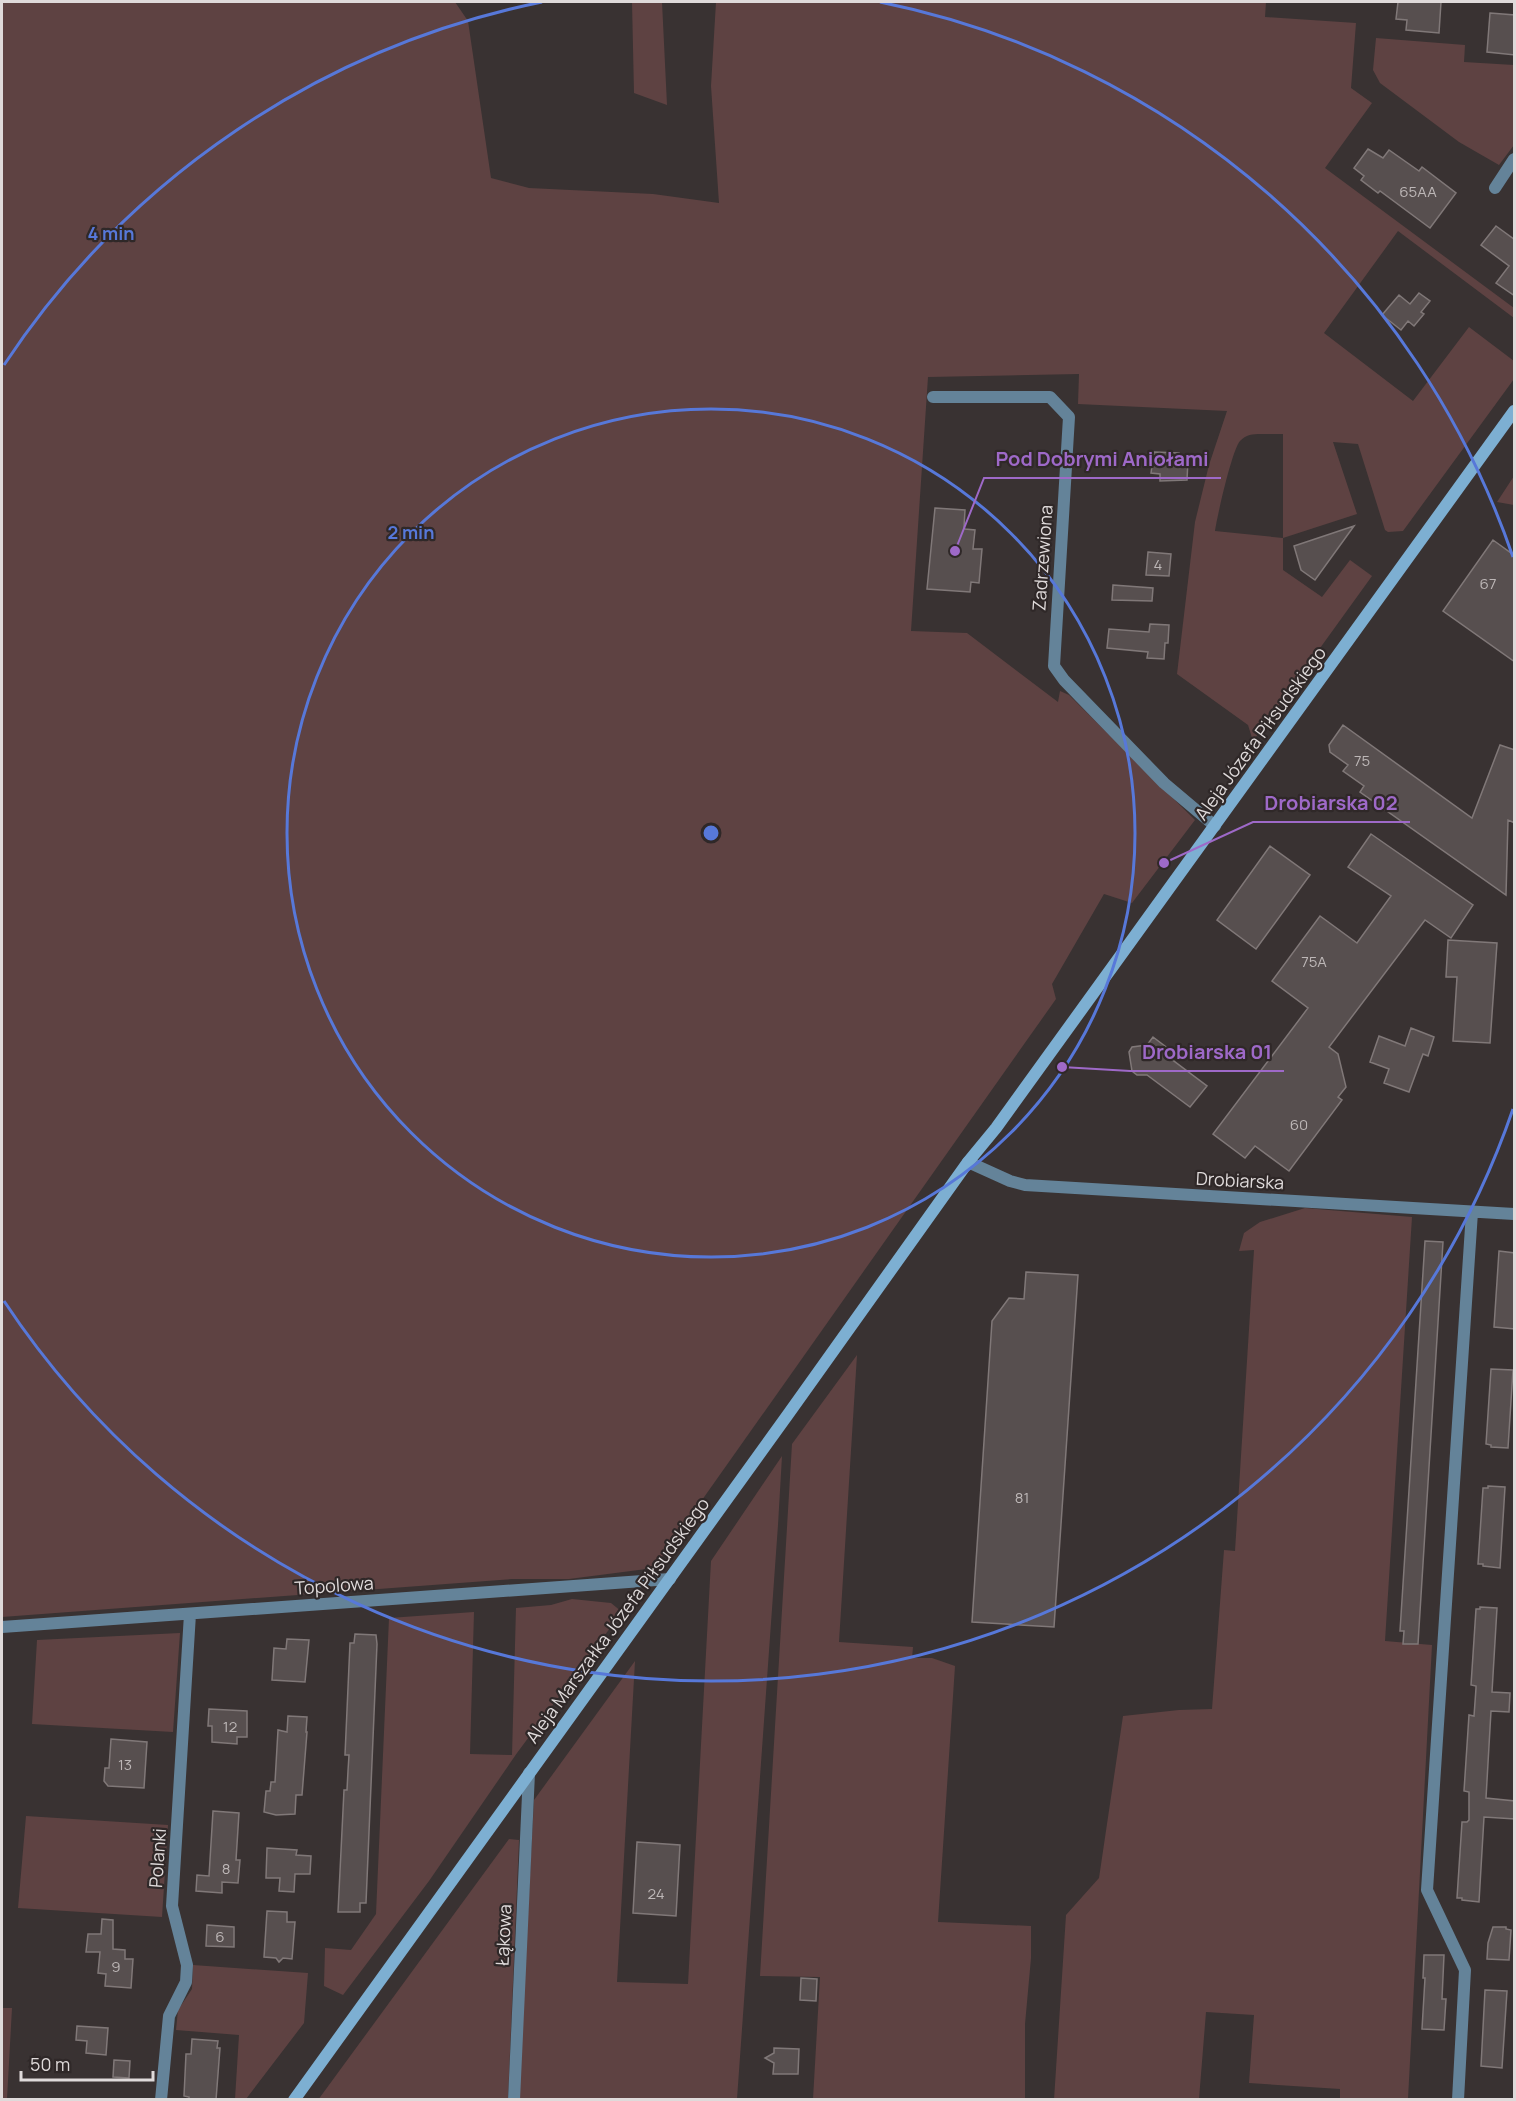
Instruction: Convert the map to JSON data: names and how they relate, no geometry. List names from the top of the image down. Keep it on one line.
{"streets":{"main road":["Aleja Józefa Piłsudskiego","Aleja Marszałka Józefa Piłsudskiego"],"street":["Zadrzewiona","Drobiarska","Topolowa","Polanki","Łąkowa"]},"crossings":[["Zadrzewiona","Aleja Józefa Piłsudskiego"],["Aleja Józefa Piłsudskiego","Drobiarska"],["Aleja Józefa Piłsudskiego","Aleja Marszałka Józefa Piłsudskiego"],["Drobiarska","Aleja Marszałka Józefa Piłsudskiego"],["Topolowa","Aleja Marszałka Józefa Piłsudskiego"],["Topolowa","Polanki"],["Aleja Marszałka Józefa Piłsudskiego","Łąkowa"]],"places":["Pod Dobrymi Aniołami","Drobiarska 02","Drobiarska 01"],"house_numbers":["65AA","4","67","75","75A","60","81","12","13","8","24","6","9"],"scale_bar":"50 m","rings":["4 min","2 min"]}
